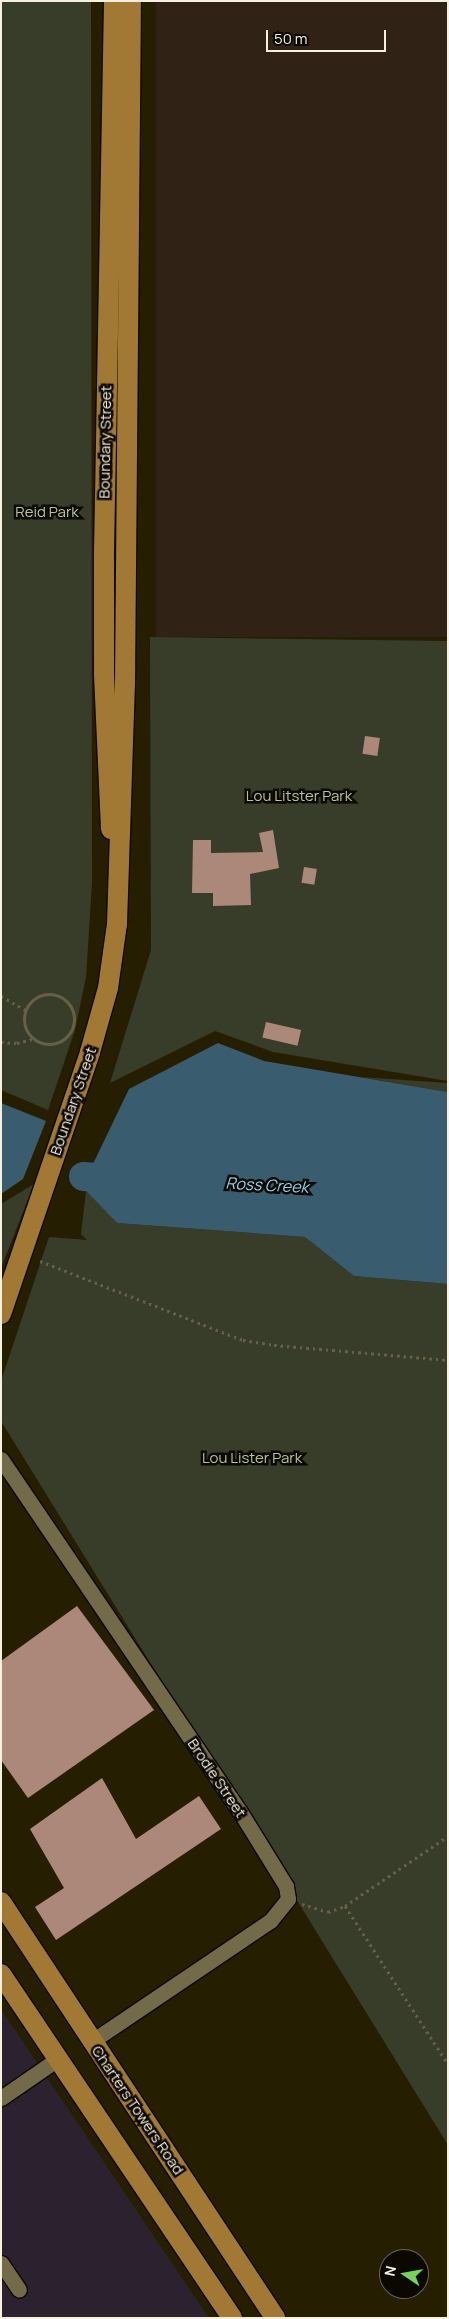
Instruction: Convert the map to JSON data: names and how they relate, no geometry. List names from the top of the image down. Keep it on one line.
{"streets":{"main road":["Boundary Street","Charters Towers Road"],"street":["Brodie Street"]},"water":["Ross Creek"],"parks":["Reid Park","Lou Litster Park","Lou Lister Park"],"scale_bar":"50 m","north":"left"}
